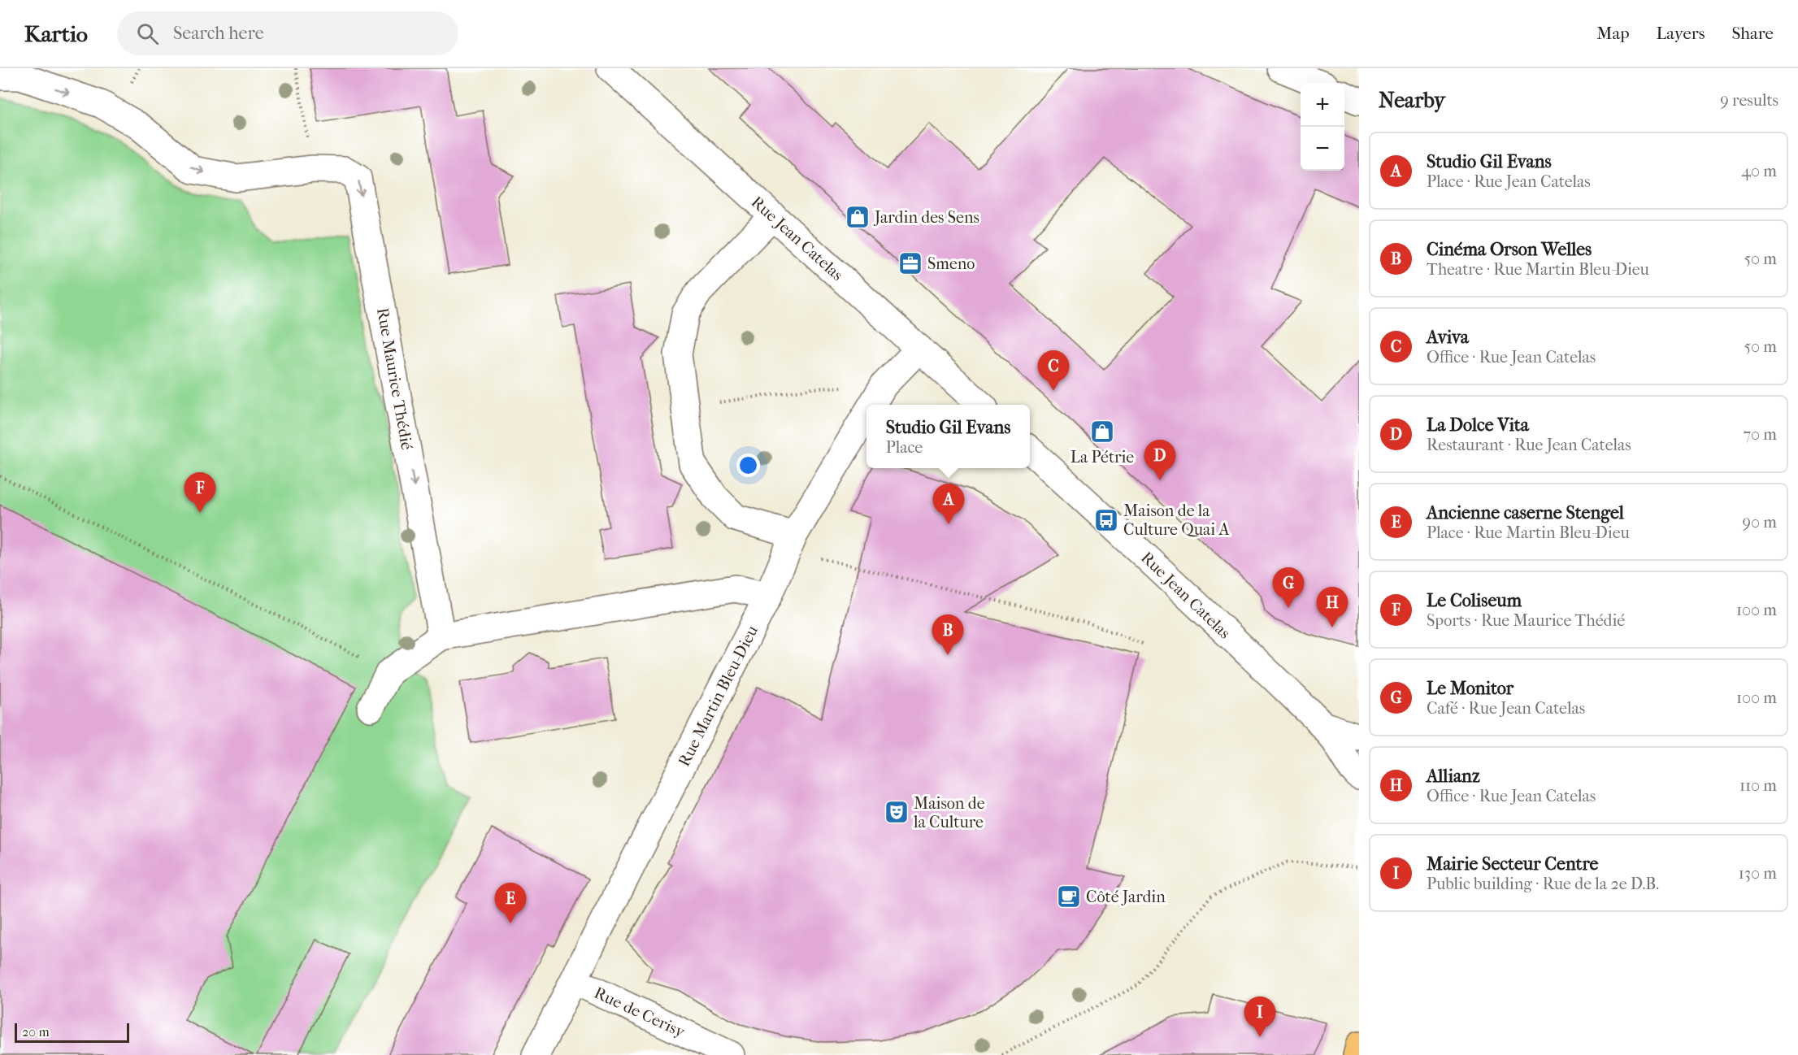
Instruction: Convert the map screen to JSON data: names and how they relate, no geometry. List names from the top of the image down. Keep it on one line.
{"streets":{"street":["Rue Jean Catelas","Rue Maurice Thédié","Rue Martin Bleu-Dieu","Rue de Cerisy"]},"crossings":[["Rue Jean Catelas","Rue Martin Bleu-Dieu"],["Rue Martin Bleu-Dieu","Rue de Cerisy"]],"one_way":["Rue Maurice Thédié"],"places":{"shop":["Jardin des Sens","La Pétrie"],"office":["Smeno"],"bus stop":["Maison de la Culture Quai A"],"theatre":["Maison de la Culture"],"cafe":["Côté Jardin"]},"scale_bar":"20 m","page":{"header":"Kartio","search":"Search here","nav":["Map","Layers","Share"],"heading":["Nearby","9 results"],"map_buttons":["+","−"],"list":[{"mark":"A","name":"Studio Gil Evans","note":"Place · Rue Jean Catelas","value":"40 m"},{"mark":"B","name":"Cinéma Orson Welles","note":"Theatre · Rue Martin Bleu-Dieu","value":"50 m"},{"mark":"C","name":"Aviva","note":"Office · Rue Jean Catelas","value":"50 m"},{"mark":"D","name":"La Dolce Vita","note":"Restaurant · Rue Jean Catelas","value":"70 m"},{"mark":"E","name":"Ancienne caserne Stengel","note":"Place · Rue Martin Bleu-Dieu","value":"90 m"},{"mark":"F","name":"Le Coliseum","note":"Sports · Rue Maurice Thédié","value":"100 m"},{"mark":"G","name":"Le Monitor","note":"Café · Rue Jean Catelas","value":"100 m"},{"mark":"H","name":"Allianz","note":"Office · Rue Jean Catelas","value":"110 m"},{"mark":"I","name":"Mairie Secteur Centre","note":"Public building · Rue de la 2e D.B.","value":"130 m"}],"pins":["C","D","F","A","G","H","B","E","I"],"popup":["Studio Gil Evans","Place"],"scale":"20 m"}}
